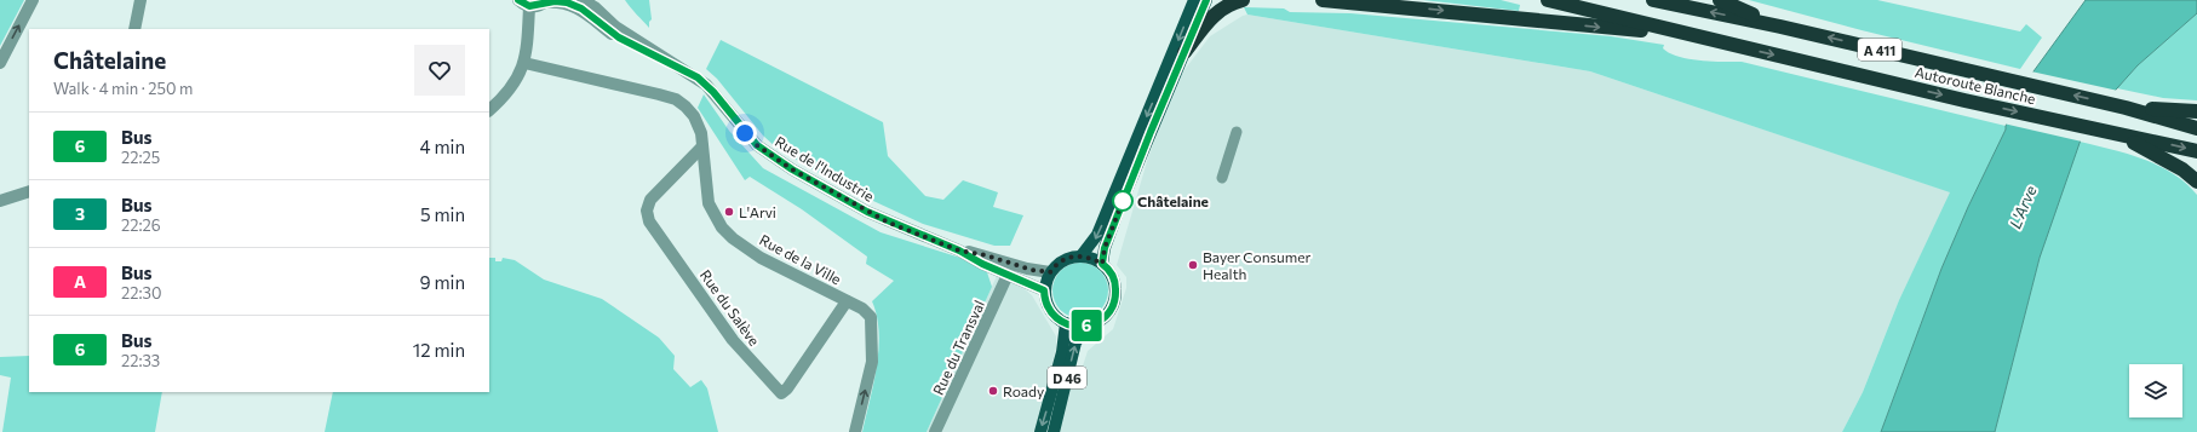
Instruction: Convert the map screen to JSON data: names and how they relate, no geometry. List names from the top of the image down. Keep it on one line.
{"streets":{"highway":["A 411","Autoroute Blanche"],"main road":["D 46"],"street":["Rue de l'Industrie","Rue de la Ville","Rue du Salève","Rue du Transval"]},"crossings":[["Rue de l'Industrie","Rue du Transval"],["Rue de l'Industrie","D 46"],["Rue de la Ville","Rue du Salève"]],"water":["L'Arve"],"places":["Châtelaine","L'Arvi","Bayer Consumer Health","Roady"],"lines":["bus line 6"],"page":{"on_map":"6","heading":["Châtelaine","Walk · 4 min · 250 m"],"list":[{"mark":"6","name":"Bus","note":"22:25","value":"4 min"},{"mark":"3","name":"Bus","note":"22:26","value":"5 min"},{"mark":"A","name":"Bus","note":"22:30","value":"9 min"},{"mark":"6","name":"Bus","note":"22:33","value":"12 min"}]}}
